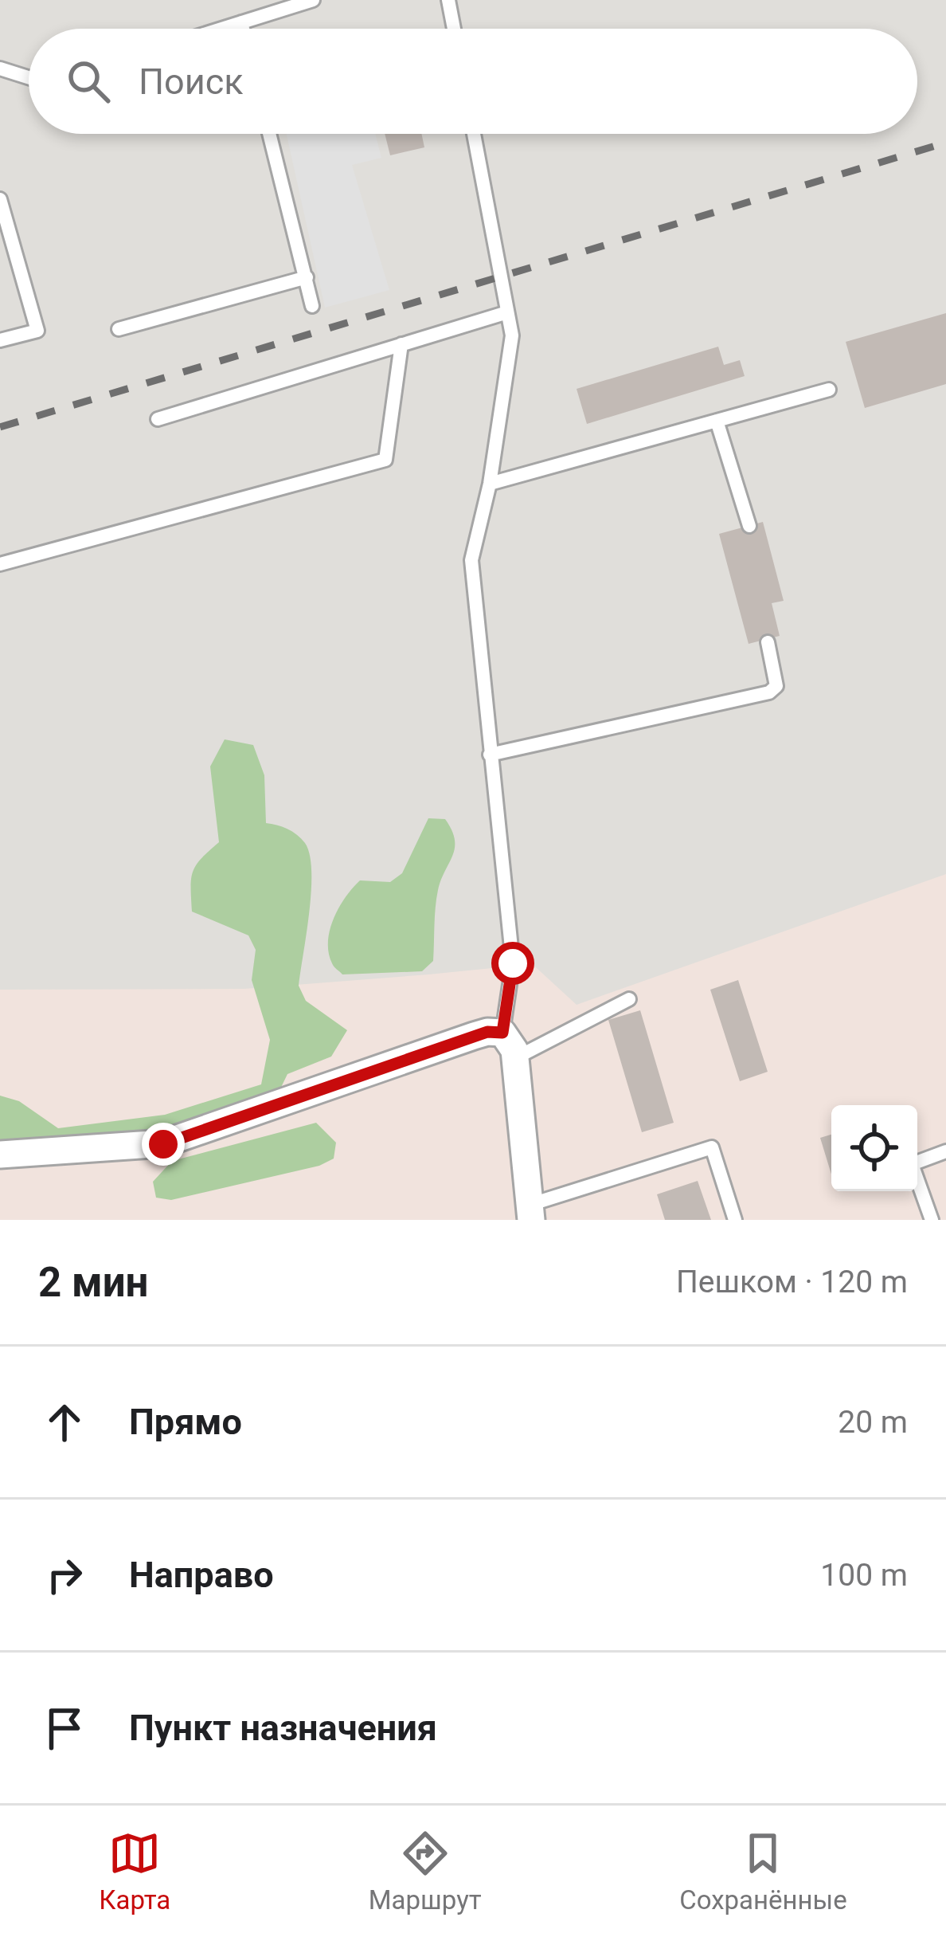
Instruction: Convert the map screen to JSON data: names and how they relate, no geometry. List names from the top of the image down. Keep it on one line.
{"page":{"search":"Поиск","heading":["2 мин","Пешком · 120 m"],"list":[["Прямо","20 m"],["Направо","100 m"],"Пункт назначения"],"nav":["Карта","Маршрут","Сохранённые"]}}
